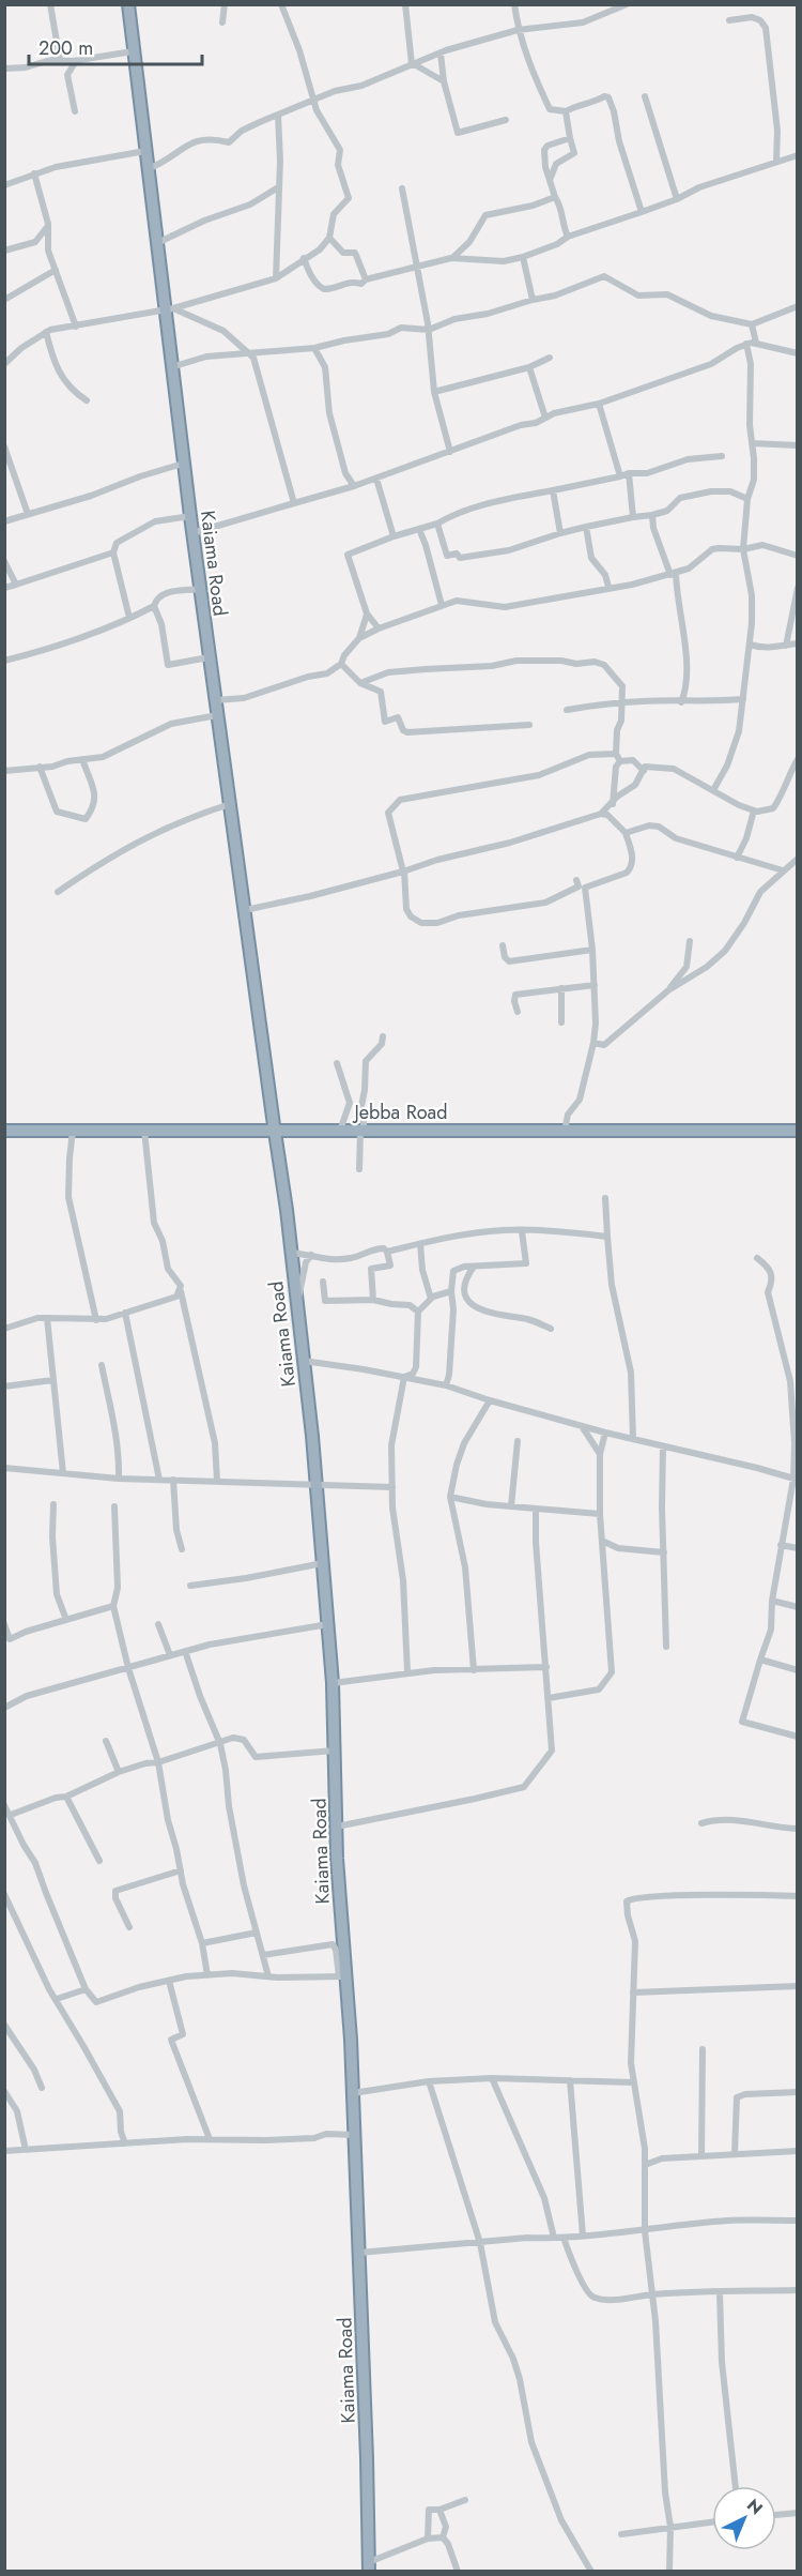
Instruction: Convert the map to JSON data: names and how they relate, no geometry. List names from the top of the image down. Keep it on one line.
{"streets":{"highway":["Kaiama Road","Jebba Road"]},"crossings":[["Kaiama Road","Jebba Road"]],"scale_bar":"200 m","north":"top right"}
